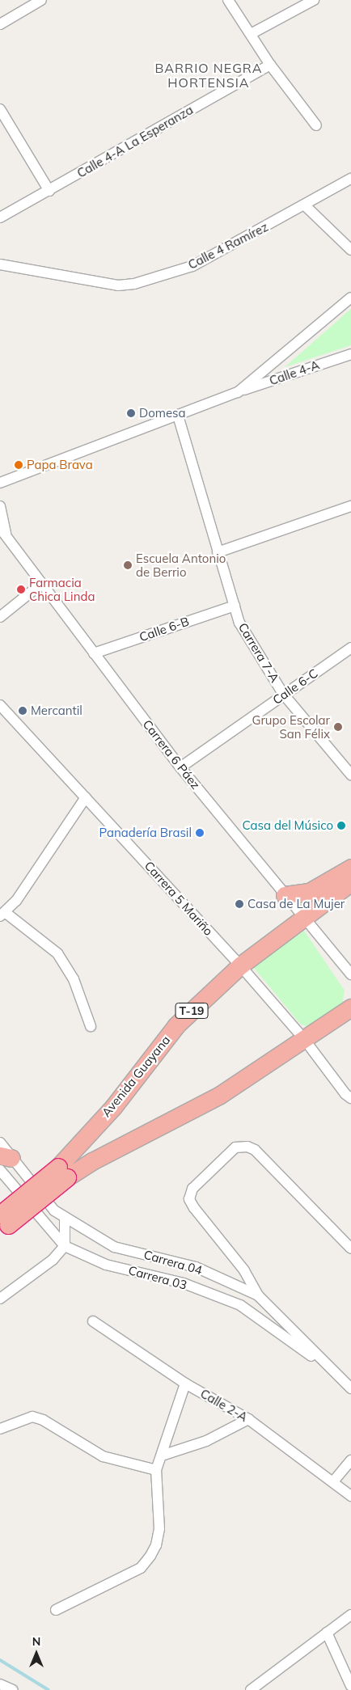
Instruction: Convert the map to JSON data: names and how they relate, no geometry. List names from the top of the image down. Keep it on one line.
{"streets":{"highway":["T-19","Avenida Guayana"],"street":["Calle 4-A La Esperanza","Calle 4 Ramírez","Calle 4-A","Calle 6-B","Carrera 7-A","Calle 6-C","Carrera 6 Páez","Carrera 5 Mariño","Carrera 04","Carrera 03","Calle 2-A"]},"crossings":[["Calle 4-A","Carrera 7-A"],["Calle 6-B","Carrera 7-A"],["Calle 6-B","Carrera 6 Páez"],["Carrera 7-A","Calle 6-C"],["Calle 6-C","Carrera 6 Páez"],["Carrera 6 Páez","Avenida Guayana"],["Carrera 5 Mariño","Avenida Guayana"],["Carrera 04","Carrera 03"]],"districts":["BARRIO NEGRA HORTENSIA"],"places":["Domesa","Papa Brava","Escuela Antonio de Berrio","Farmacia Chica Linda","Mercantil","Grupo Escolar San Félix","Casa del Músico","Panadería Brasil","Casa de La Mujer"],"north":"top"}
